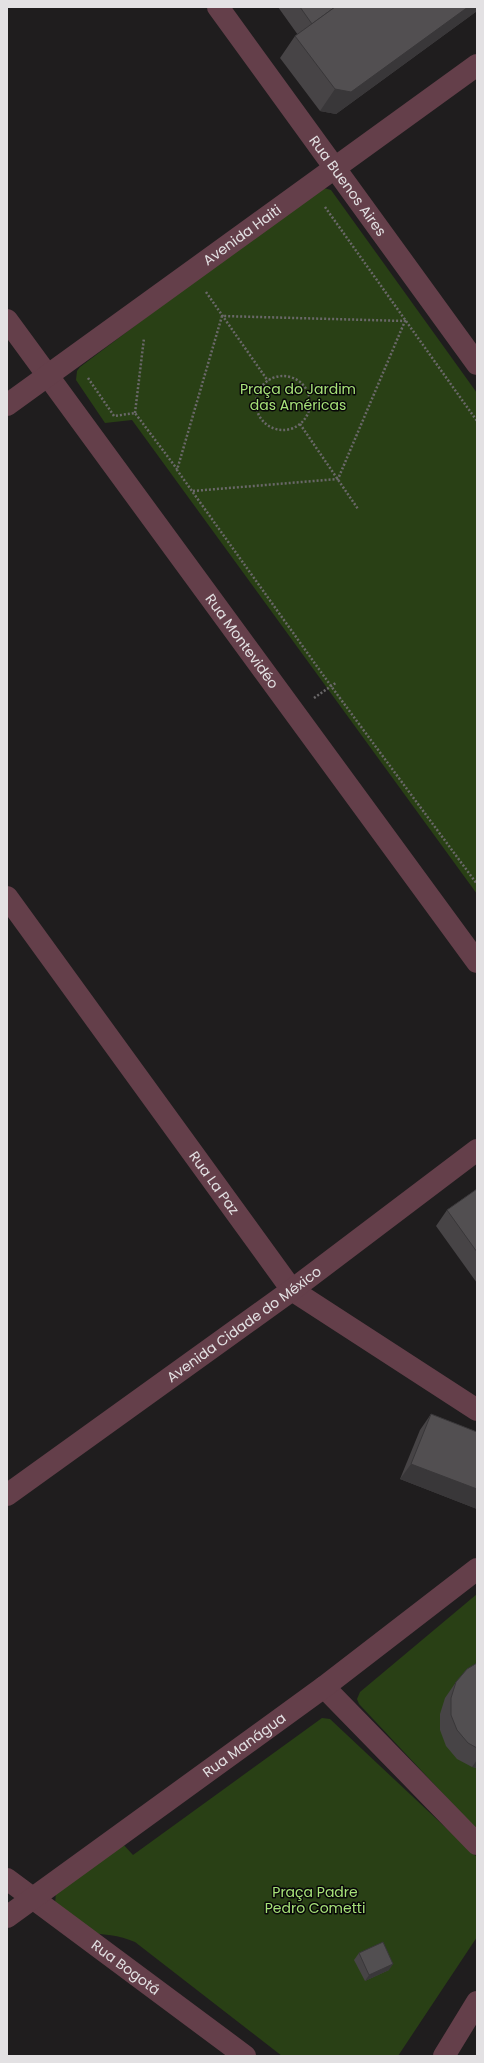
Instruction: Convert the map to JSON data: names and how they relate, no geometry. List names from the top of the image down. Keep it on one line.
{"streets":{"street":["Rua Buenos Aires","Avenida Haiti","Rua Montevidéo","Rua La Paz","Avenida Cidade do México","Rua Manágua","Rua Bogotá"]},"crossings":[["Rua Buenos Aires","Avenida Haiti"],["Avenida Haiti","Rua Montevidéo"],["Rua La Paz","Avenida Cidade do México"],["Rua Manágua","Rua Bogotá"]],"parks":["Praça do Jardim das Américas","Praça Padre Pedro Cometti"]}
